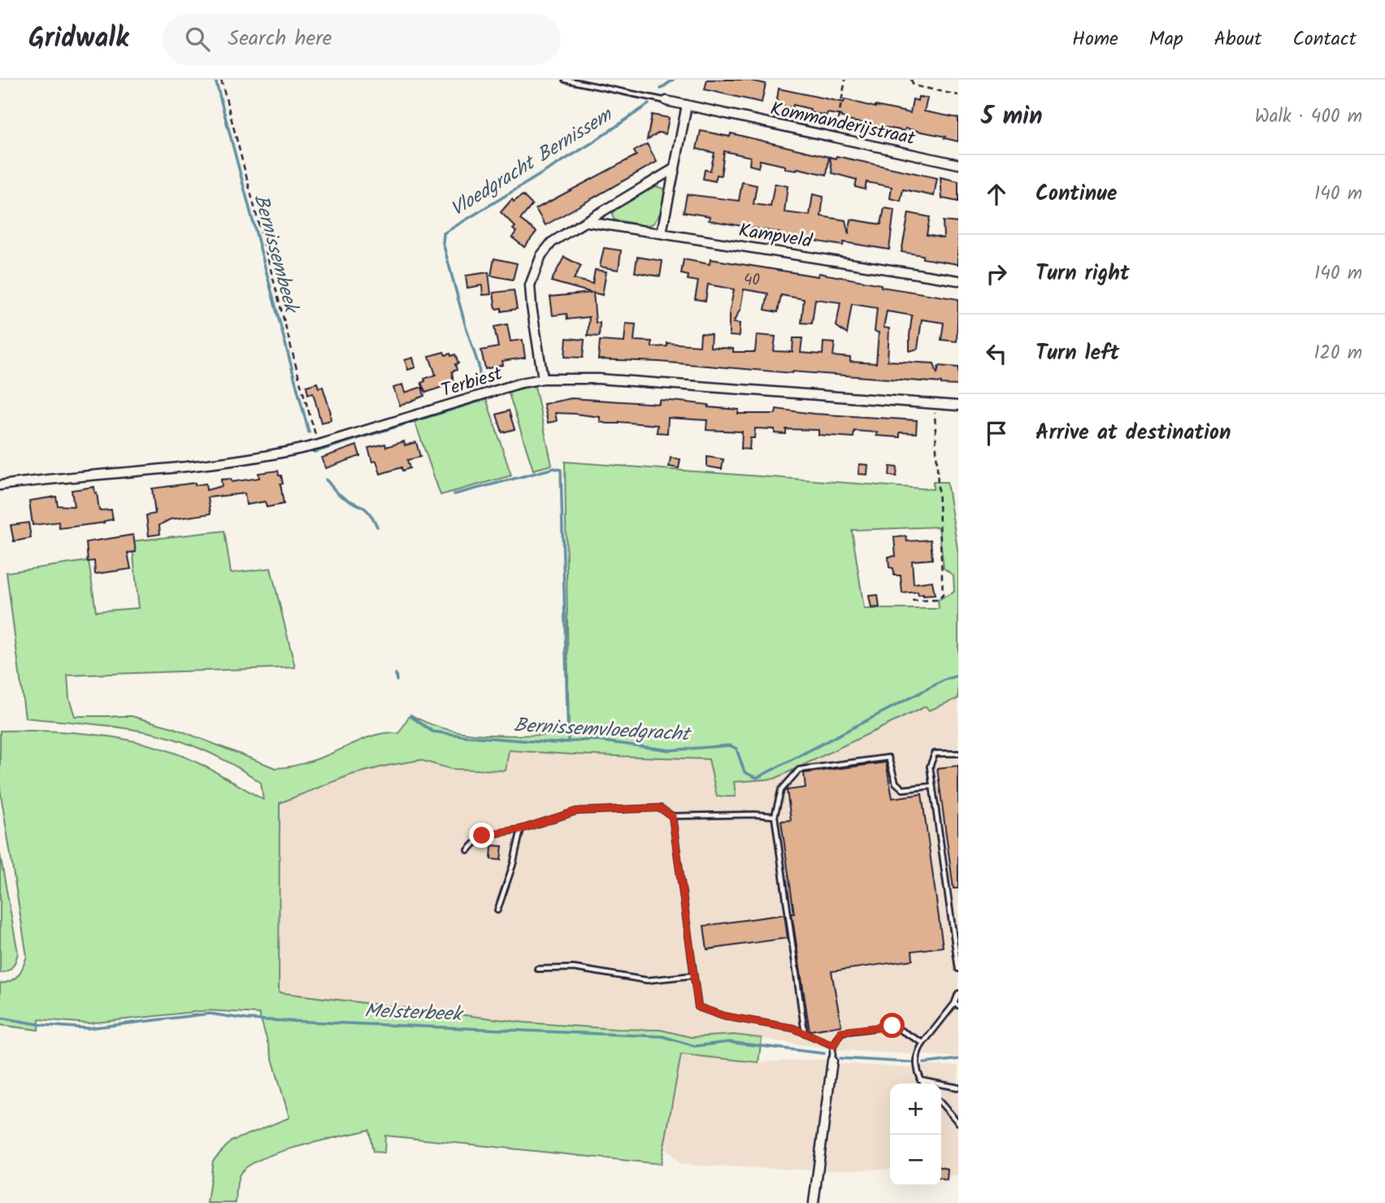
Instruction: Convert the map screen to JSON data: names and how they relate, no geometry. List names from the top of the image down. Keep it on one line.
{"streets":{"street":["Kommanderijstraat","Kampveld","Terbiest"]},"water":["Vloedgracht Bernissem","Bernissembeek","Bernissemvloedgracht","Melsterbeek"],"house_numbers":["40"],"page":{"header":"Gridwalk","search":"Search here","nav":["Home","Map","About","Contact"],"heading":["5 min","Walk · 400 m"],"list":[["Continue","140 m"],["Turn right","140 m"],["Turn left","120 m"],"Arrive at destination"],"map_buttons":["+","−"]}}
